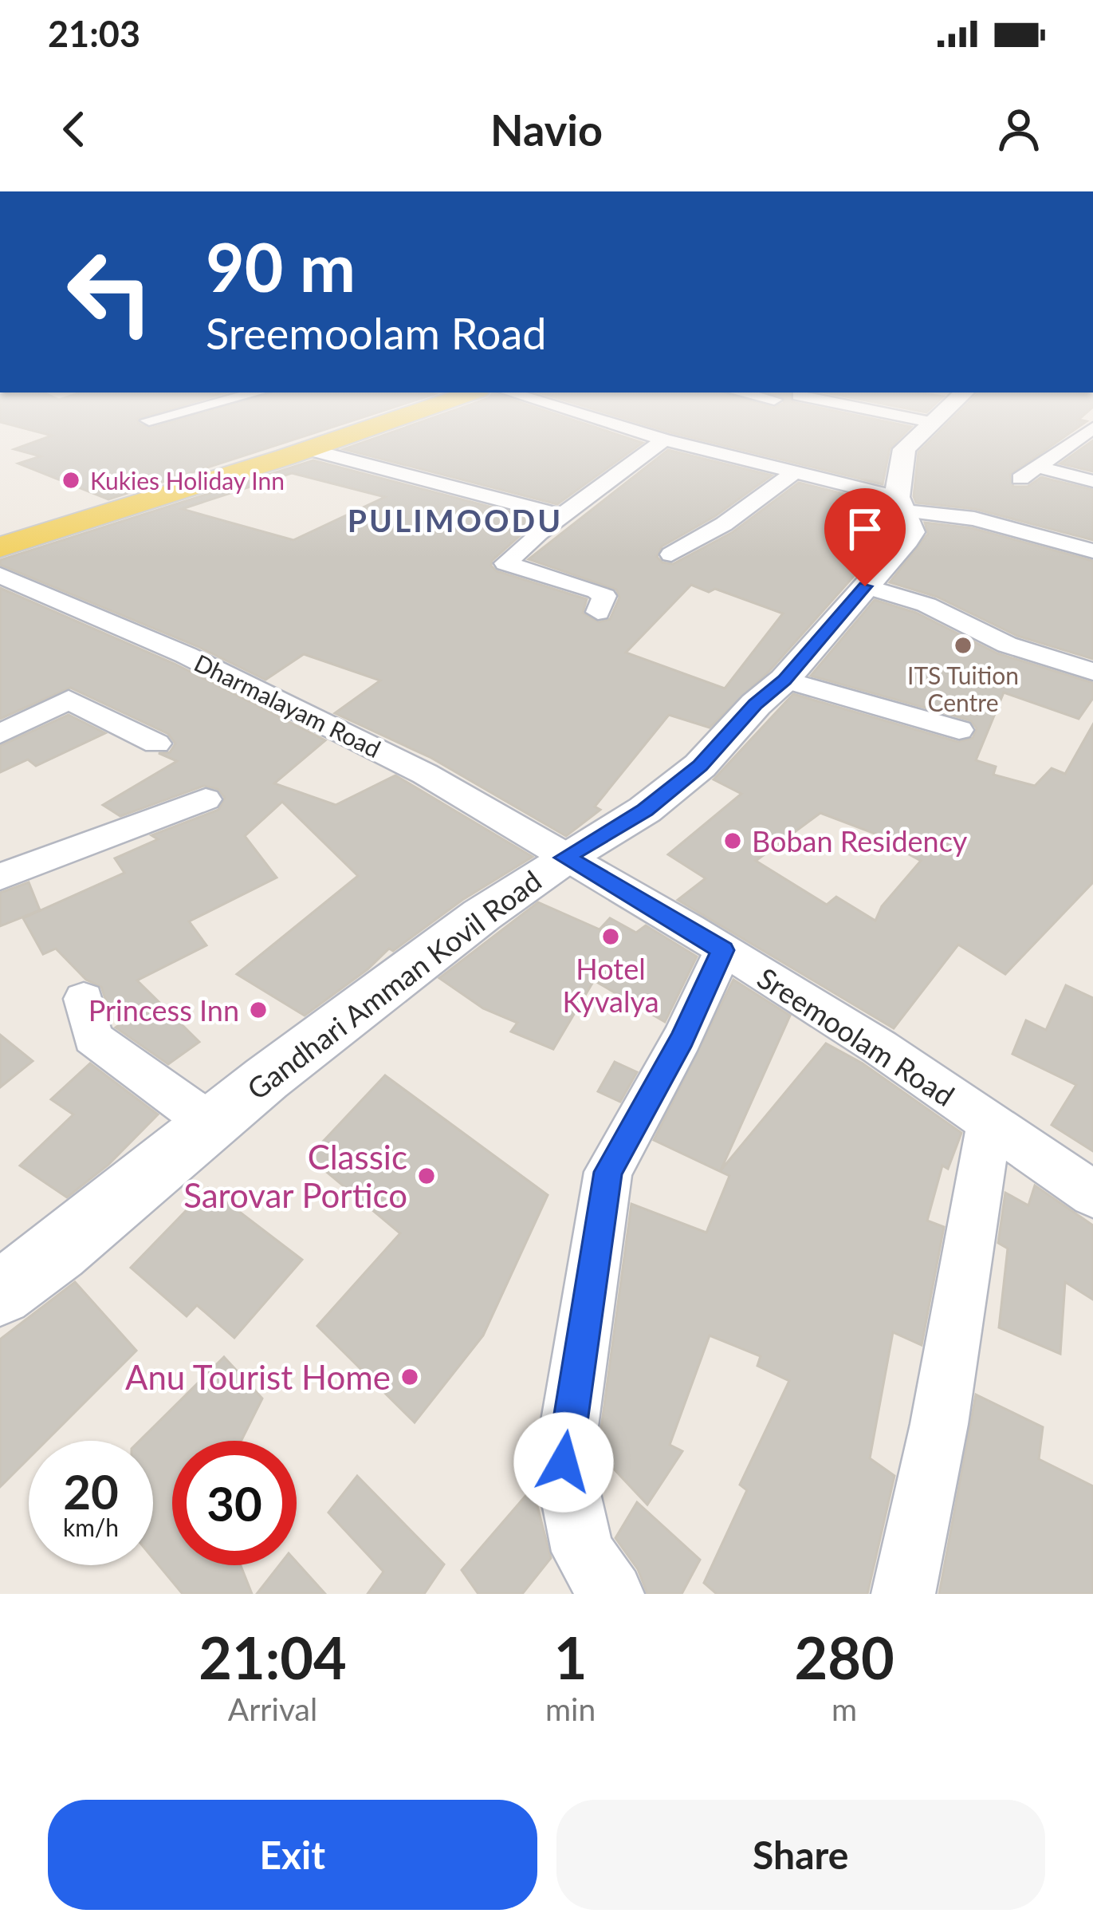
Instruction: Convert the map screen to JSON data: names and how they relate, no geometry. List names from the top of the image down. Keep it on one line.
{"streets":{"street":["Dharmalayam Road","Gandhari Amman Kovil Road","Sreemoolam Road"]},"crossings":[["Dharmalayam Road","Gandhari Amman Kovil Road"],["Dharmalayam Road","Sreemoolam Road"],["Gandhari Amman Kovil Road","Sreemoolam Road"]],"districts":["PULIMOODU"],"places":["Kukies Holiday Inn","ITS Tuition Centre","Boban Residency","Hotel Kyvalya","Princess Inn","Classic Sarovar Portico","Anu Tourist Home"],"page":{"status":"21:03","header":"Navio","turn":["90 m","Sreemoolam Road"],"speed":"20 km/h","limit":"30","eta":["21:04","Arrival","1","min","280","m"],"buttons":["Exit","Share"]}}
